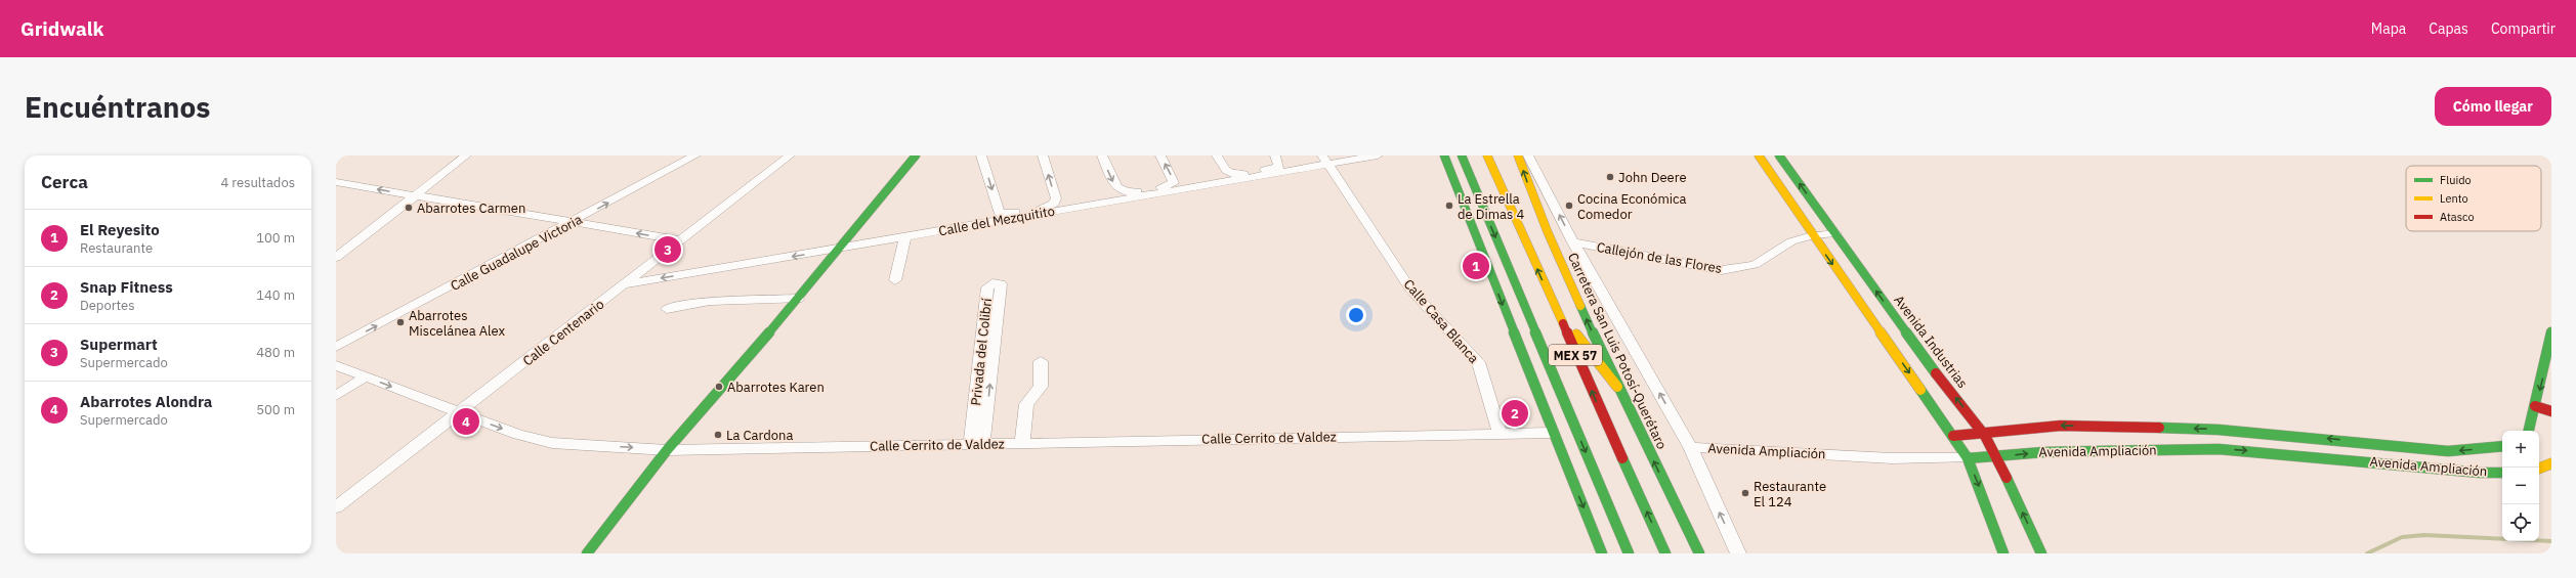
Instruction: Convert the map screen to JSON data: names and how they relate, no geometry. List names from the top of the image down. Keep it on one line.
{"streets":{"main road":["Avenida Industrias","Carretera San Luis Potosí-Querétaro","MEX 57","Avenida Ampliación"],"street":["Calle del Mezquitito","Calle Guadalupe Victoria","Callejón de las Flores","Calle Casa Blanca","Calle Centenario","Privada del Colibrí","Calle Cerrito de Valdez"]},"crossings":[["Calle del Mezquitito","Calle Casa Blanca"],["Calle del Mezquitito","Calle Centenario"],["Callejón de las Flores","Avenida Industrias"],["Calle Casa Blanca","Calle Cerrito de Valdez"],["Calle Centenario","Calle Cerrito de Valdez"],["Avenida Industrias","Avenida Ampliación"],["Privada del Colibrí","Calle Cerrito de Valdez"]],"places":["John Deere","La Estrella de Dimas 4","Cocina Económica Comedor","Abarrotes Carmen","Abarrotes Miscelánea Alex","Abarrotes Karen","La Cardona","Restaurante El 124"],"legend":["Fluido","Lento","Atasco"],"page":{"header":"Gridwalk","nav":["Mapa","Capas","Compartir"],"buttons":"Cómo llegar","title":"Encuéntranos","heading":["Cerca","4 resultados"],"list":[{"mark":"1","name":"El Reyesito","note":"Restaurante","value":"100 m"},{"mark":"2","name":"Snap Fitness","note":"Deportes","value":"140 m"},{"mark":"3","name":"Supermart","note":"Supermercado","value":"480 m"},{"mark":"4","name":"Abarrotes Alondra","note":"Supermercado","value":"500 m"}],"pins":["3","1","2","4"],"map_buttons":["+","−"]}}
